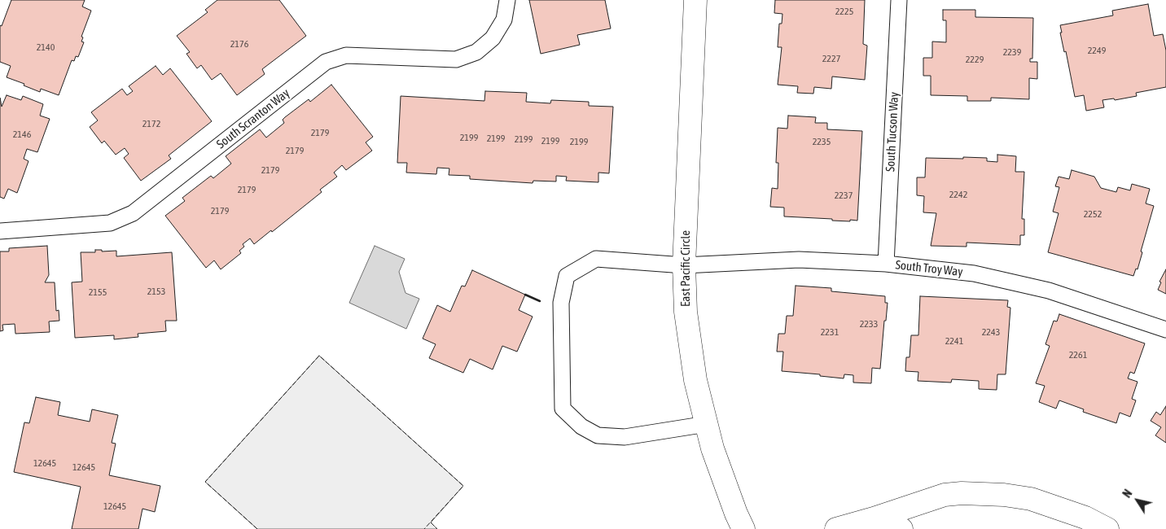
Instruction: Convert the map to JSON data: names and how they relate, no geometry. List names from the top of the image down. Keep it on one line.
{"streets":{"street":["East Pacific Circle"],"lane":["South Scranton Way","South Tucson Way","South Troy Way"]},"crossings":[["South Tucson Way","South Troy Way"],["East Pacific Circle","South Troy Way"]],"house_numbers":["2225","2176","2140","2249","2239","2227","2229","2172","2179","2146","2199","2199","2199","2199","2199","2235","2179","2179","2179","2242","2237","2179","2252","2153","2155","2233","2231","2243","2241","2261","12645","12645","12645"],"north":"top left"}
